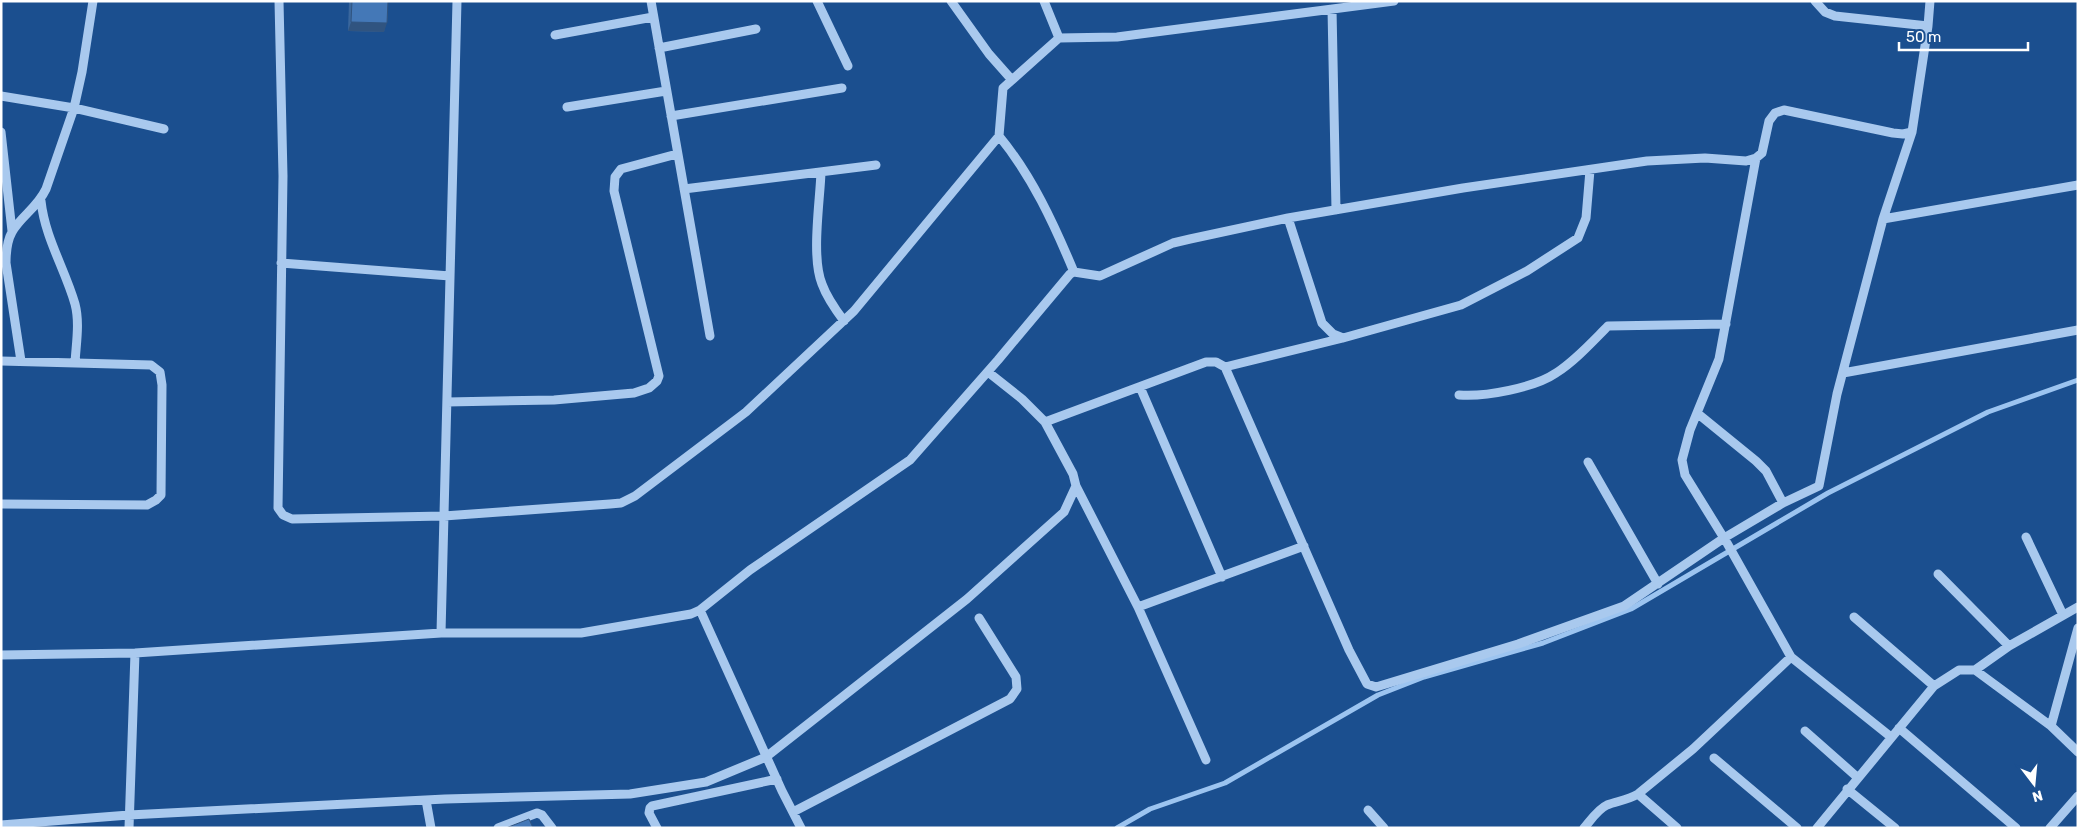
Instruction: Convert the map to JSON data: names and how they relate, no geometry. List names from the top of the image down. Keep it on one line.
{"scale_bar":"50 m","north":"bottom"}
